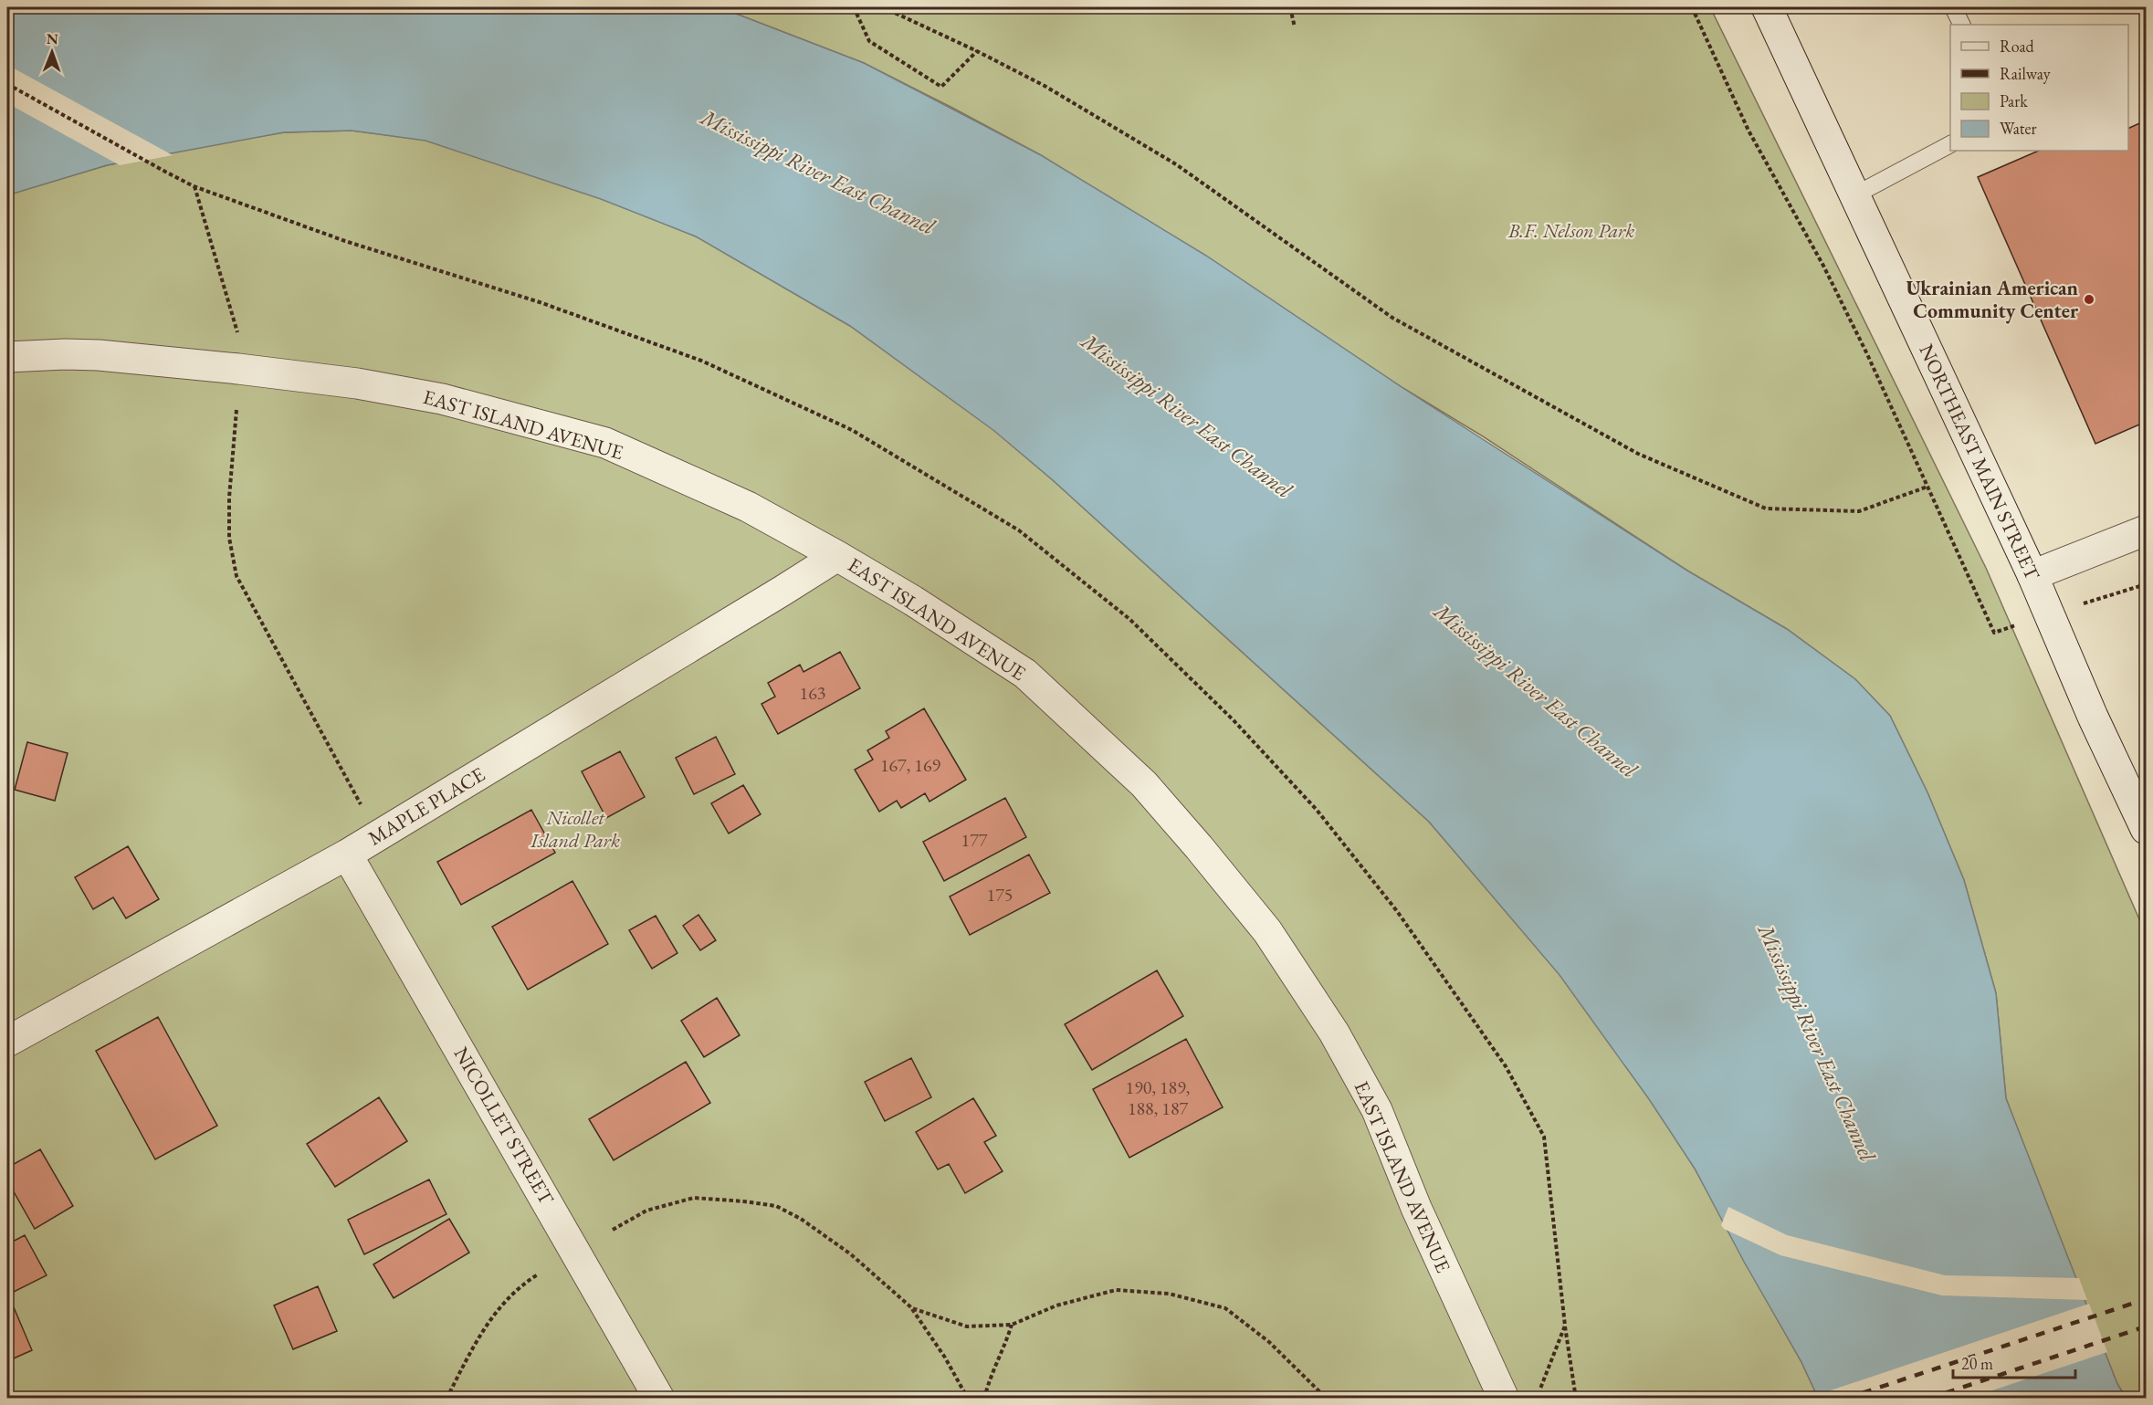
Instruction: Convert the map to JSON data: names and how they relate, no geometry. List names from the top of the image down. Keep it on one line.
{"streets":{"street":["EAST ISLAND AVENUE","NORTHEAST MAIN STREET","MAPLE PLACE","NICOLLET STREET"]},"crossings":[["EAST ISLAND AVENUE","MAPLE PLACE"],["MAPLE PLACE","NICOLLET STREET"]],"water":["Mississippi River East Channel"],"parks":["B.F. Nelson Park","Nicollet Island Park"],"places":["Ukrainian American Community Center"],"house_numbers":["163","167, 169","177","175","190, 189, 188, 187"],"legend":["Road","Railway","Park","Water"],"scale_bar":"20 m","north":"top"}
